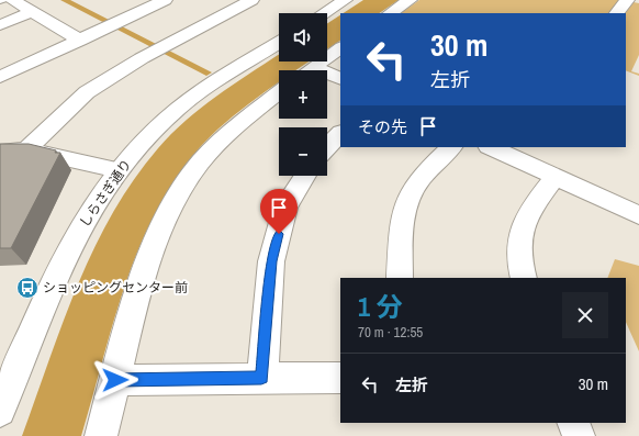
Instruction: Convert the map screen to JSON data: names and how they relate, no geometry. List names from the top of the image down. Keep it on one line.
{"streets":{"street":["しらさぎ通り"]},"places":{"bus stop":["ショッピングセンター前"]},"page":{"map_buttons":["+","−"],"turn":["30 m","左折"],"then":"その先","heading":["1 分","70 m · 12:55"],"list":[{"name":"左折","value":"30 m"}]}}
